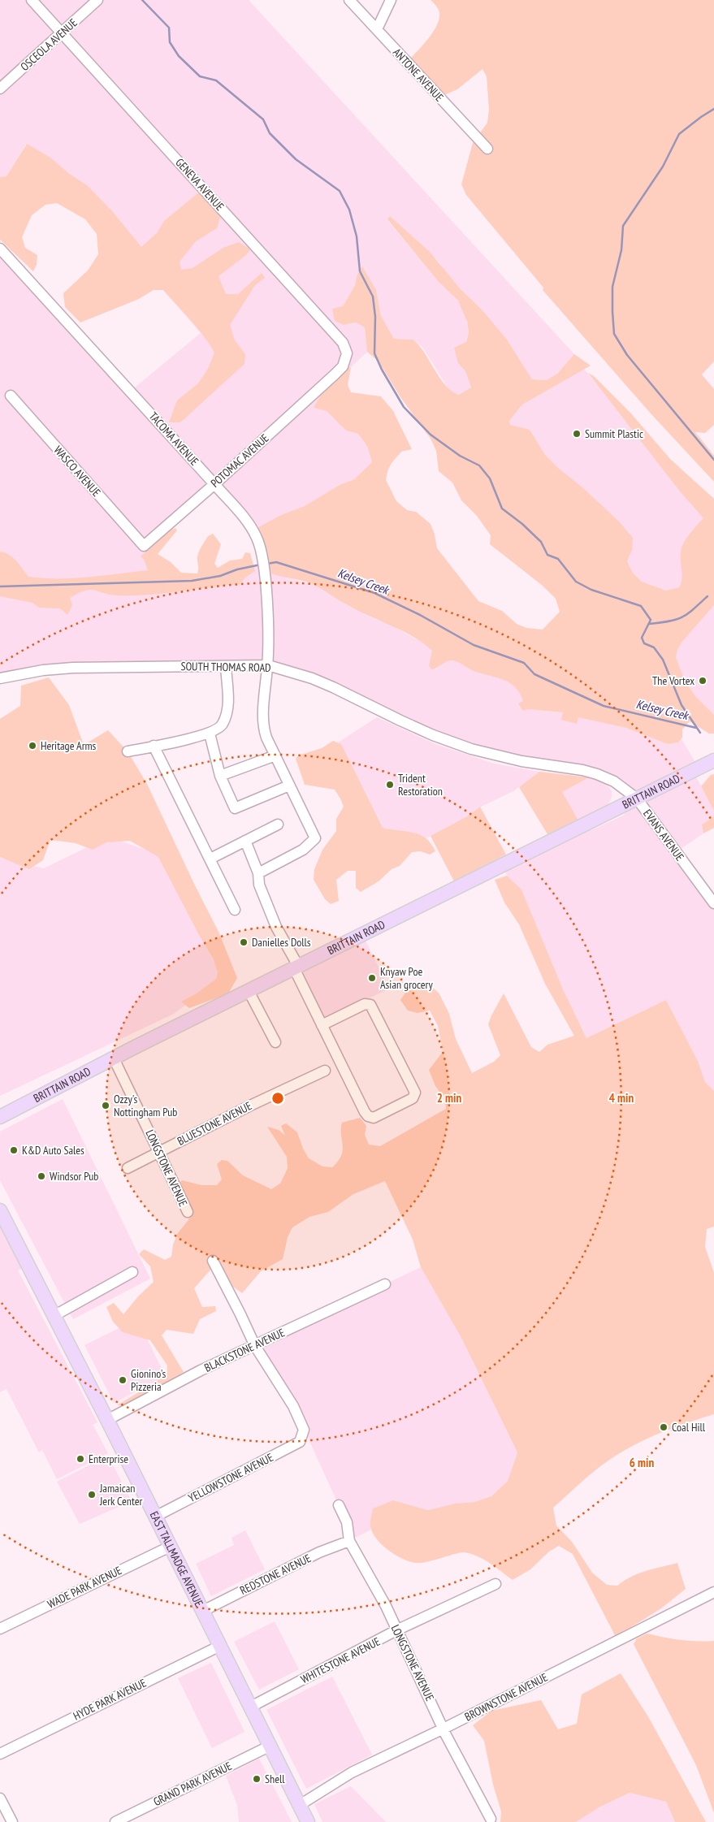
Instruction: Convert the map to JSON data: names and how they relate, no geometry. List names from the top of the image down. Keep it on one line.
{"streets":{"main road":["BRITTAIN ROAD","EAST TALLMADGE AVENUE"],"street":["OSCEOLA AVENUE","ANTONE AVENUE","GENEVA AVENUE","TACOMA AVENUE","POTOMAC AVENUE","WASCO AVENUE","SOUTH THOMAS ROAD","EVANS AVENUE","BLUESTONE AVENUE","LONGSTONE AVENUE","BLACKSTONE AVENUE","YELLOWSTONE AVENUE","REDSTONE AVENUE","WADE PARK AVENUE","WHITESTONE AVENUE","BROWNSTONE AVENUE","HYDE PARK AVENUE","GRAND PARK AVENUE"]},"crossings":[["OSCEOLA AVENUE","GENEVA AVENUE"],["GENEVA AVENUE","POTOMAC AVENUE"],["TACOMA AVENUE","POTOMAC AVENUE"],["TACOMA AVENUE","SOUTH THOMAS ROAD"],["POTOMAC AVENUE","WASCO AVENUE"],["SOUTH THOMAS ROAD","EVANS AVENUE"],["BRITTAIN ROAD","EVANS AVENUE"],["BRITTAIN ROAD","LONGSTONE AVENUE"],["BLUESTONE AVENUE","LONGSTONE AVENUE"],["LONGSTONE AVENUE","REDSTONE AVENUE"],["LONGSTONE AVENUE","WHITESTONE AVENUE"],["LONGSTONE AVENUE","BROWNSTONE AVENUE"],["BLACKSTONE AVENUE","YELLOWSTONE AVENUE"],["BLACKSTONE AVENUE","EAST TALLMADGE AVENUE"],["YELLOWSTONE AVENUE","EAST TALLMADGE AVENUE"],["EAST TALLMADGE AVENUE","REDSTONE AVENUE"],["EAST TALLMADGE AVENUE","WADE PARK AVENUE"],["EAST TALLMADGE AVENUE","WHITESTONE AVENUE"],["EAST TALLMADGE AVENUE","BROWNSTONE AVENUE"],["EAST TALLMADGE AVENUE","HYDE PARK AVENUE"],["EAST TALLMADGE AVENUE","GRAND PARK AVENUE"]],"water":["Kelsey Creek"],"places":["Summit Plastic","The Vortex","Heritage Arms","Trident Restoration","Danielles Dolls","Knyaw Poe Asian grocery","Ozzy's Nottingham Pub","K&D Auto Sales","Windsor Pub","Gionino's Pizzeria","Coal Hill","Enterprise","Jamaican Jerk Center","Shell"],"rings":["2 min","4 min","6 min"]}
